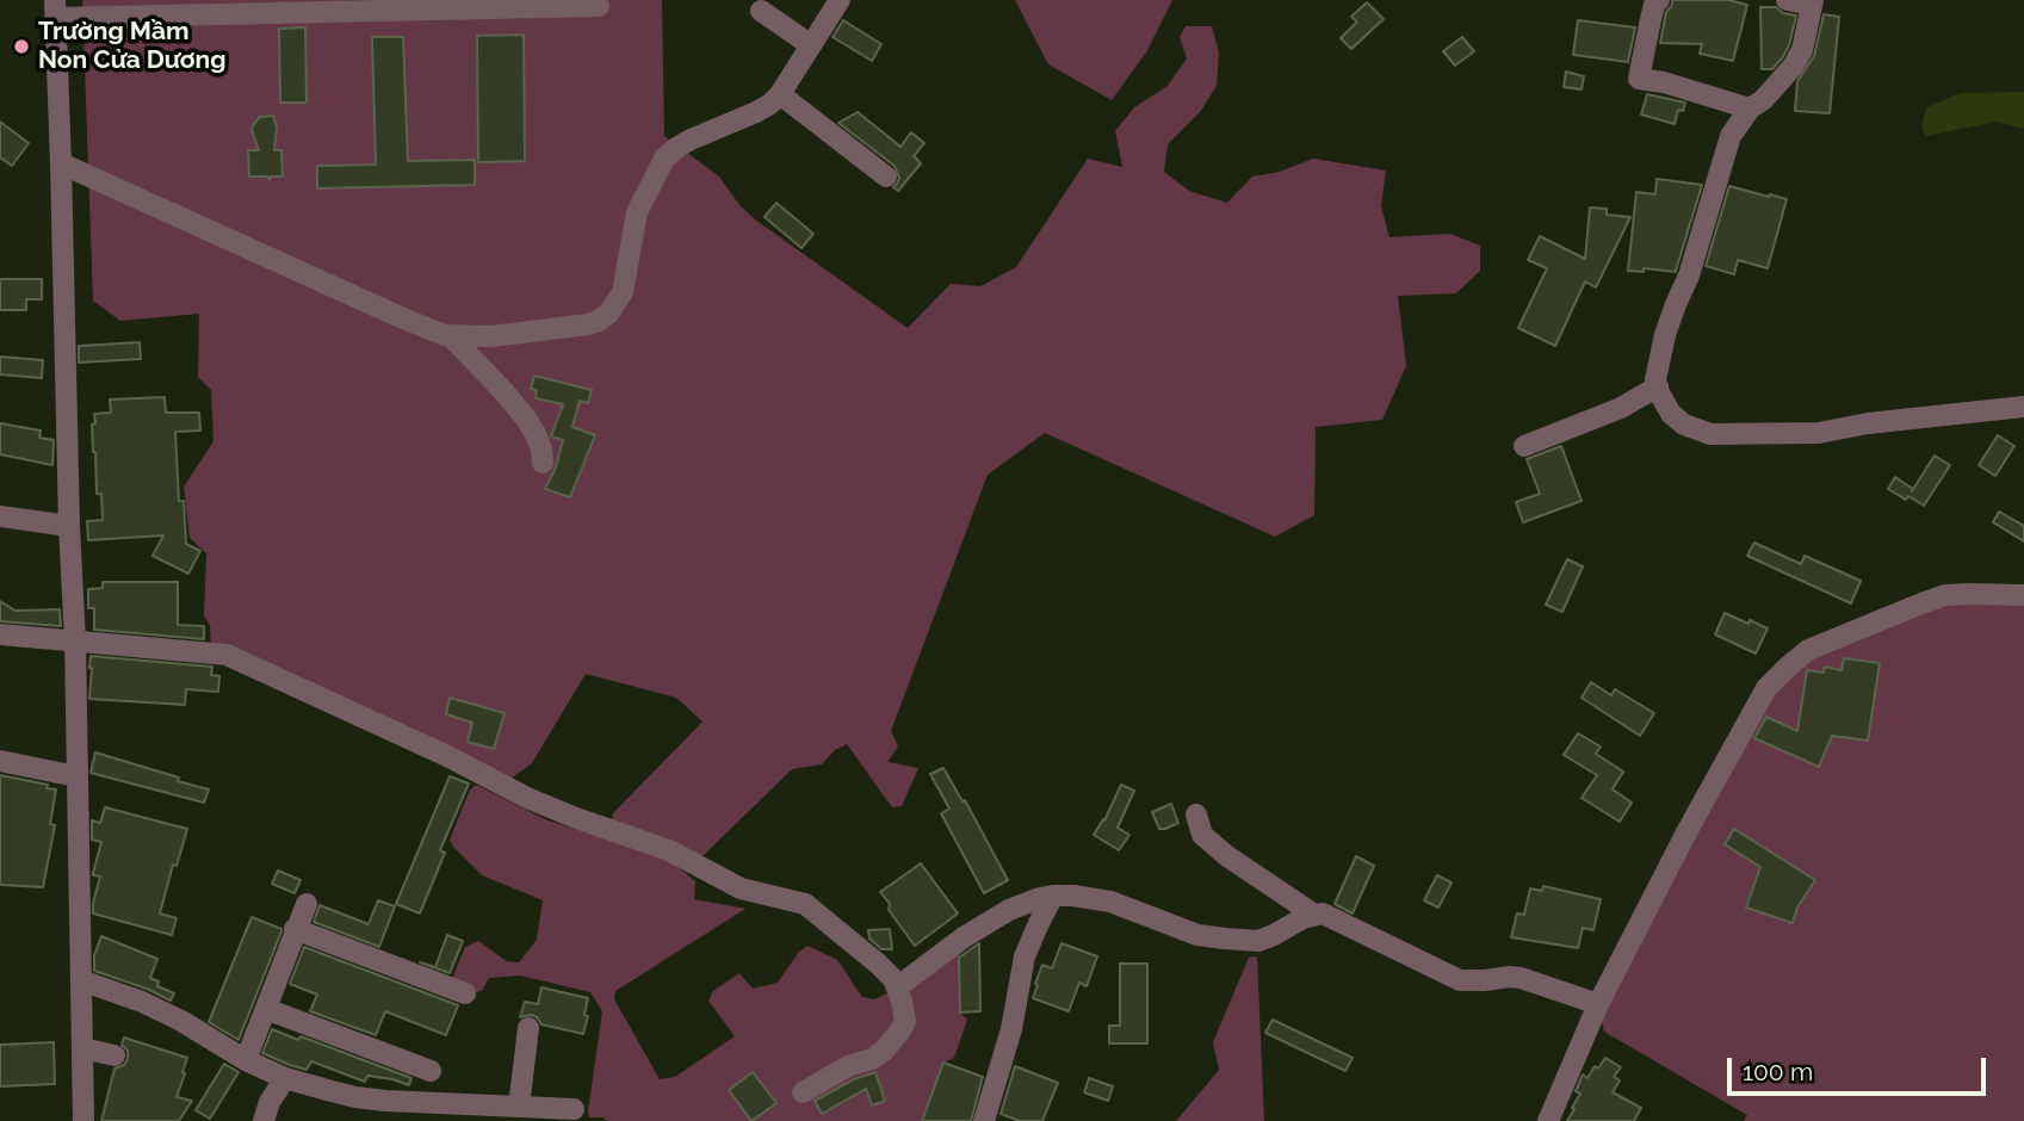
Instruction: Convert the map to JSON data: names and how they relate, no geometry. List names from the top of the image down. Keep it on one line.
{"places":["Trường Mầm Non Cửa Dương"],"scale_bar":"100 m"}
